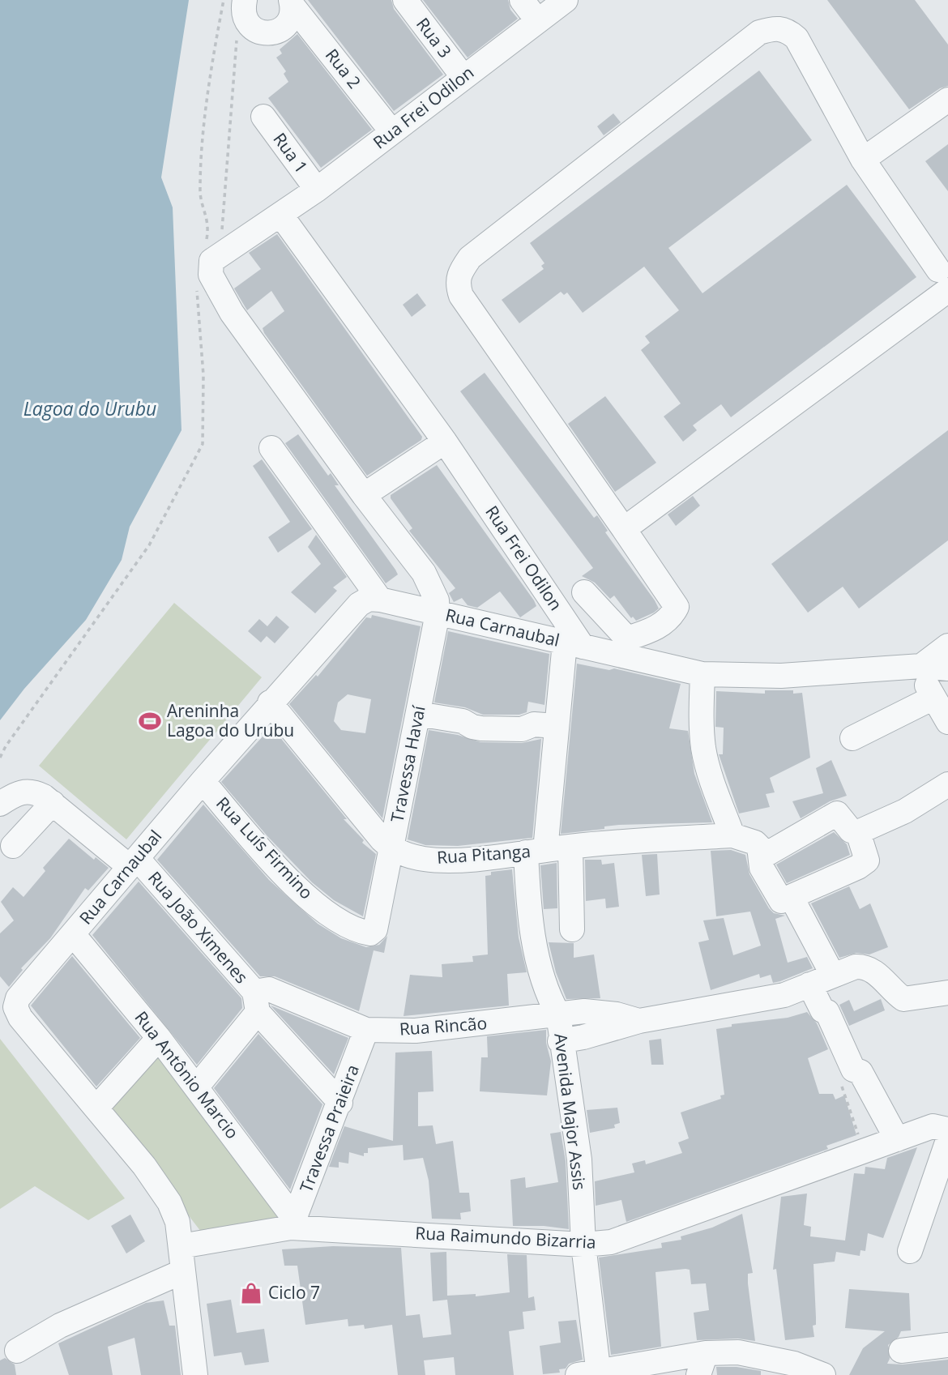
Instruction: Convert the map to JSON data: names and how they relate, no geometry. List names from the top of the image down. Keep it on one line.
{"streets":{"street":["Rua 3","Rua 2","Rua Frei Odilon","Rua 1","Rua Carnaubal","Travessa Havaí","Rua Luís Firmino","Rua Pitanga","Rua João Ximenes","Rua Rincão","Rua Antônio Marcio","Avenida Major Assis","Travessa Praieira","Rua Raimundo Bizarria"]},"crossings":[["Rua 3","Rua Frei Odilon"],["Rua 2","Rua Frei Odilon"],["Rua Frei Odilon","Rua 1"],["Rua Frei Odilon","Rua Carnaubal"],["Rua Frei Odilon","Avenida Major Assis"],["Rua Carnaubal","Travessa Havaí"],["Rua Carnaubal","Rua Luís Firmino"],["Rua Carnaubal","Rua João Ximenes"],["Rua Carnaubal","Rua Antônio Marcio"],["Rua Carnaubal","Avenida Major Assis"],["Rua Carnaubal","Rua Raimundo Bizarria"],["Travessa Havaí","Rua Luís Firmino"],["Travessa Havaí","Rua Pitanga"],["Rua Pitanga","Avenida Major Assis"],["Rua João Ximenes","Rua Rincão"],["Rua João Ximenes","Travessa Praieira"],["Rua Rincão","Avenida Major Assis"],["Rua Rincão","Travessa Praieira"],["Rua Antônio Marcio","Travessa Praieira"],["Rua Antônio Marcio","Rua Raimundo Bizarria"],["Avenida Major Assis","Rua Raimundo Bizarria"],["Travessa Praieira","Rua Raimundo Bizarria"]],"water":["Lagoa do Urubu"],"places":{"sports":["Areninha Lagoa do Urubu"],"shop":["Ciclo 7"]}}
